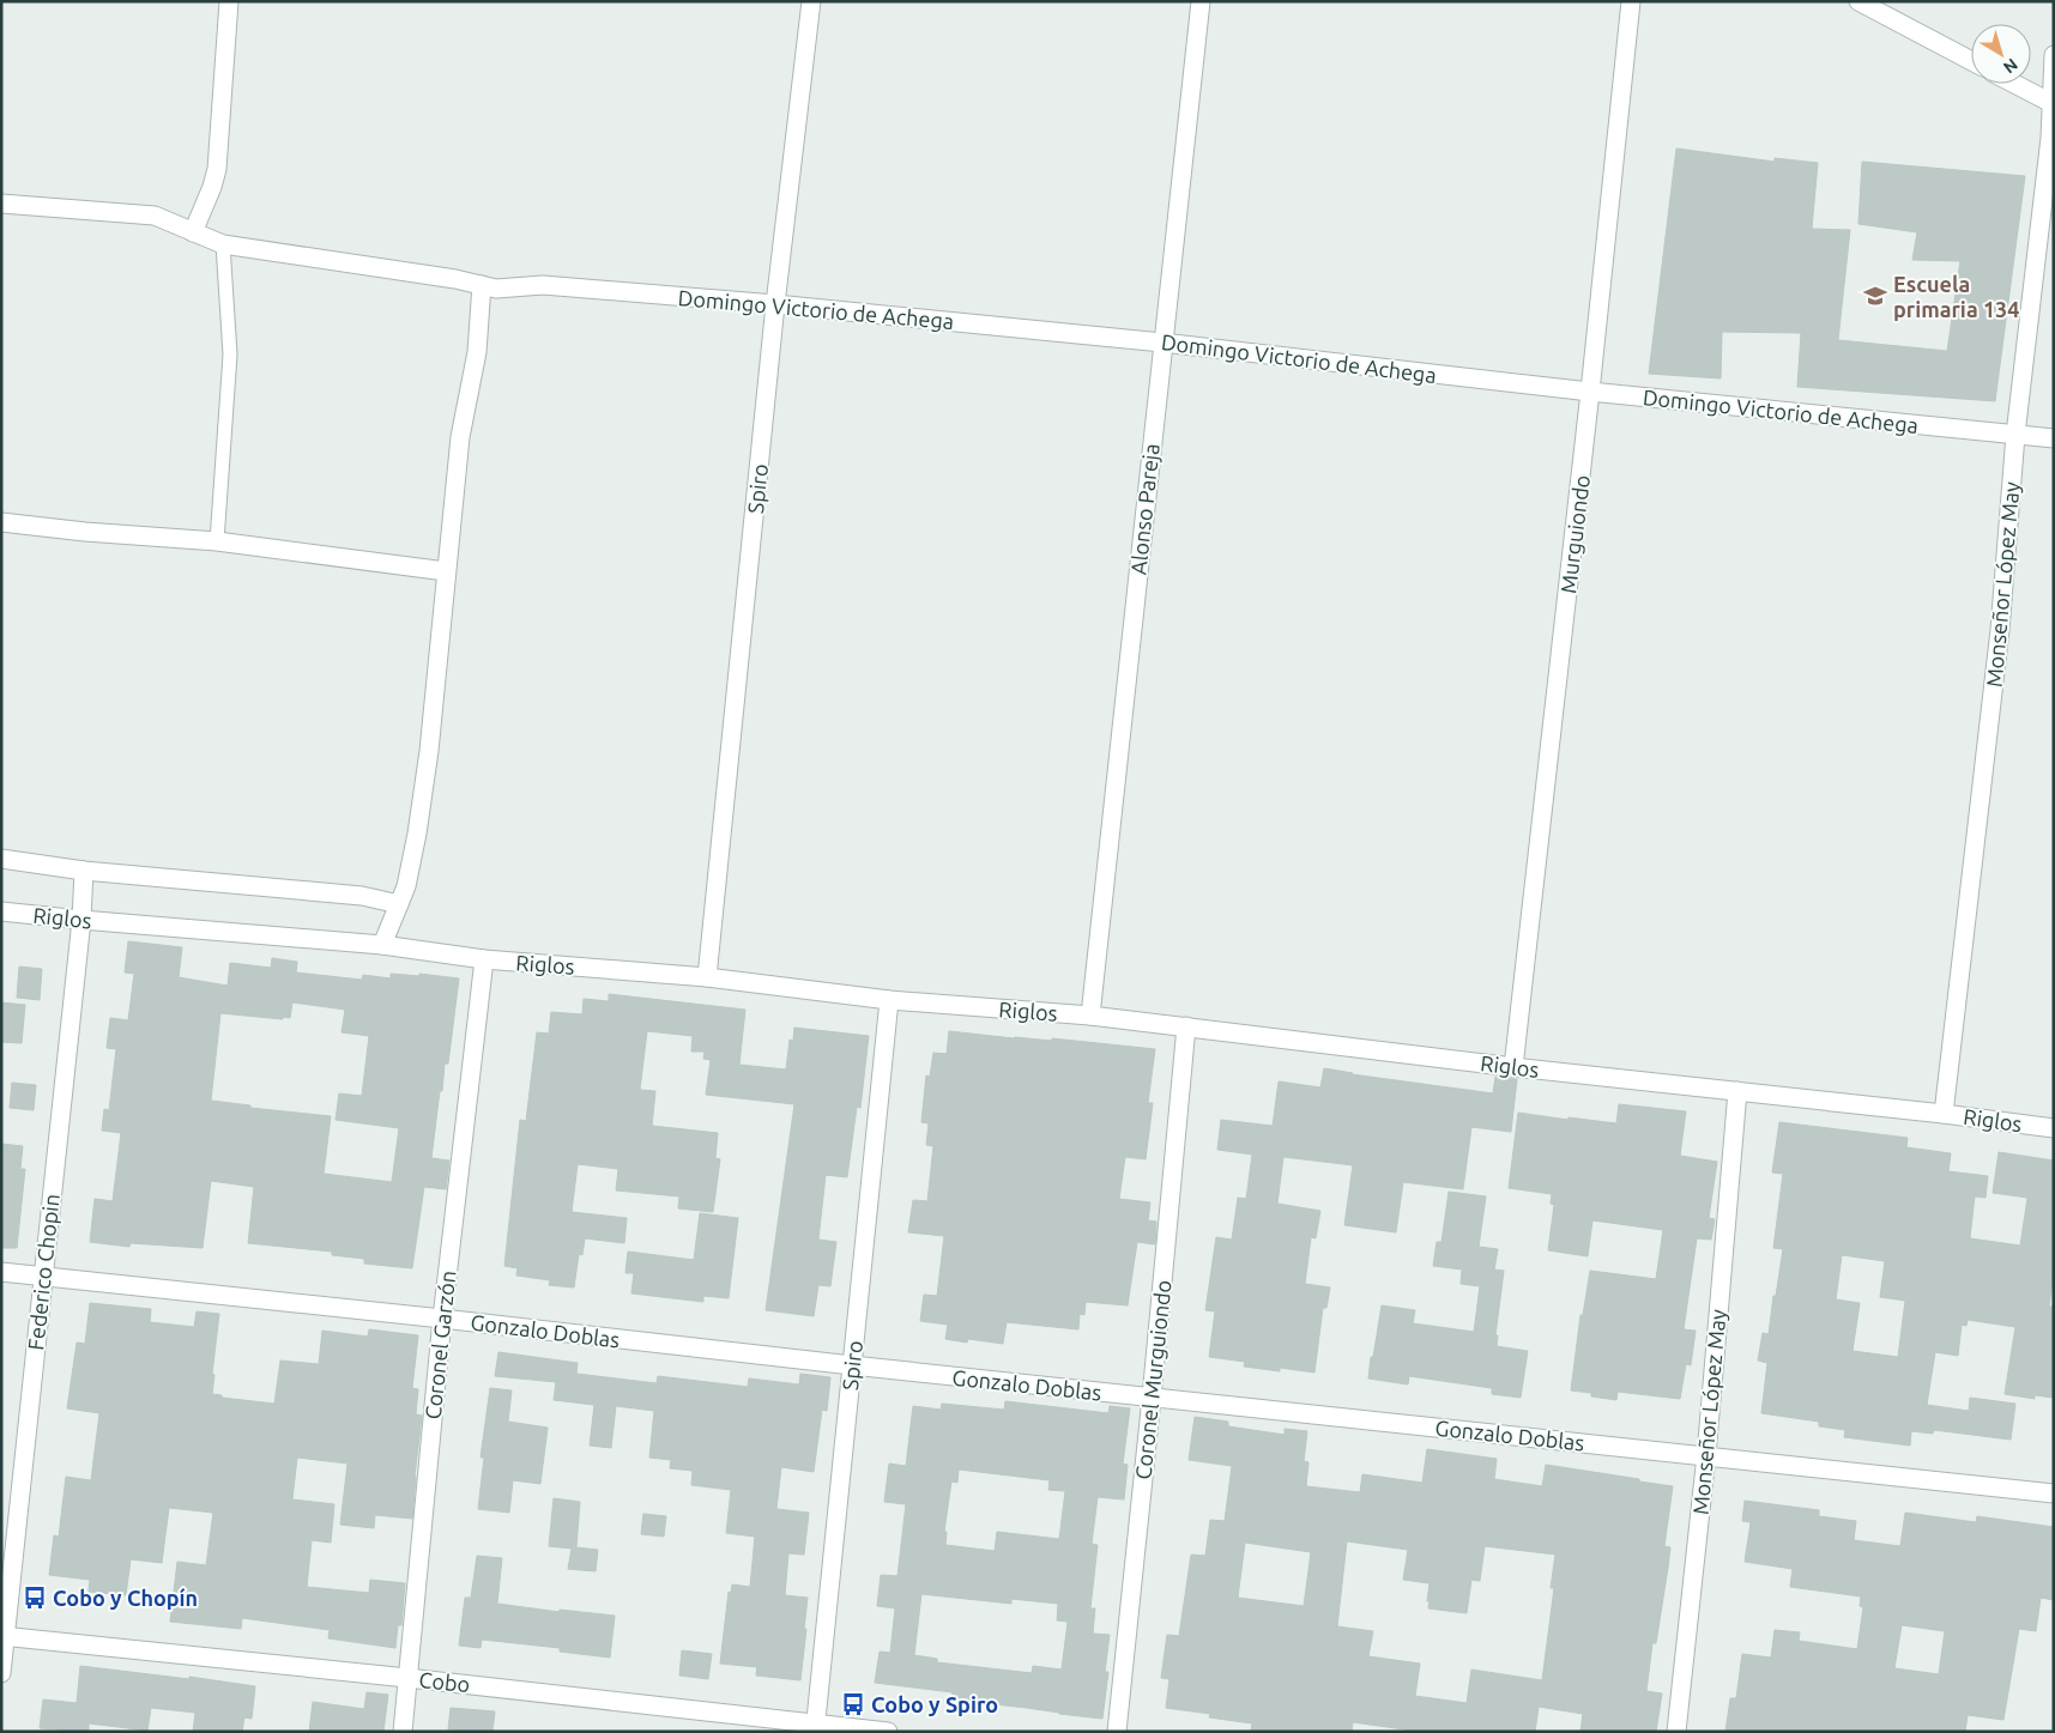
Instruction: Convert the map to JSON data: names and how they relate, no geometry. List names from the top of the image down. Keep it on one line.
{"streets":{"street":["Domingo Victorio de Achega","Spiro","Alonso Pareja","Murguiondo","Monseñor López May","Riglos","Federico Chopin","Gonzalo Doblas","Coronel Garzón","Coronel Murguiondo","Cobo"]},"crossings":[["Domingo Victorio de Achega","Spiro"],["Domingo Victorio de Achega","Alonso Pareja"],["Domingo Victorio de Achega","Murguiondo"],["Domingo Victorio de Achega","Monseñor López May"],["Spiro","Riglos"],["Spiro","Gonzalo Doblas"],["Spiro","Cobo"],["Alonso Pareja","Riglos"],["Murguiondo","Riglos"],["Monseñor López May","Riglos"],["Monseñor López May","Gonzalo Doblas"],["Riglos","Federico Chopin"],["Riglos","Coronel Garzón"],["Riglos","Coronel Murguiondo"],["Federico Chopin","Gonzalo Doblas"],["Federico Chopin","Cobo"],["Gonzalo Doblas","Coronel Garzón"],["Gonzalo Doblas","Coronel Murguiondo"],["Coronel Garzón","Cobo"]],"places":{"school or university":["Escuela primaria 134"],"bus stop":["Cobo y Chopín","Cobo y Spiro"]},"north":"bottom right"}
